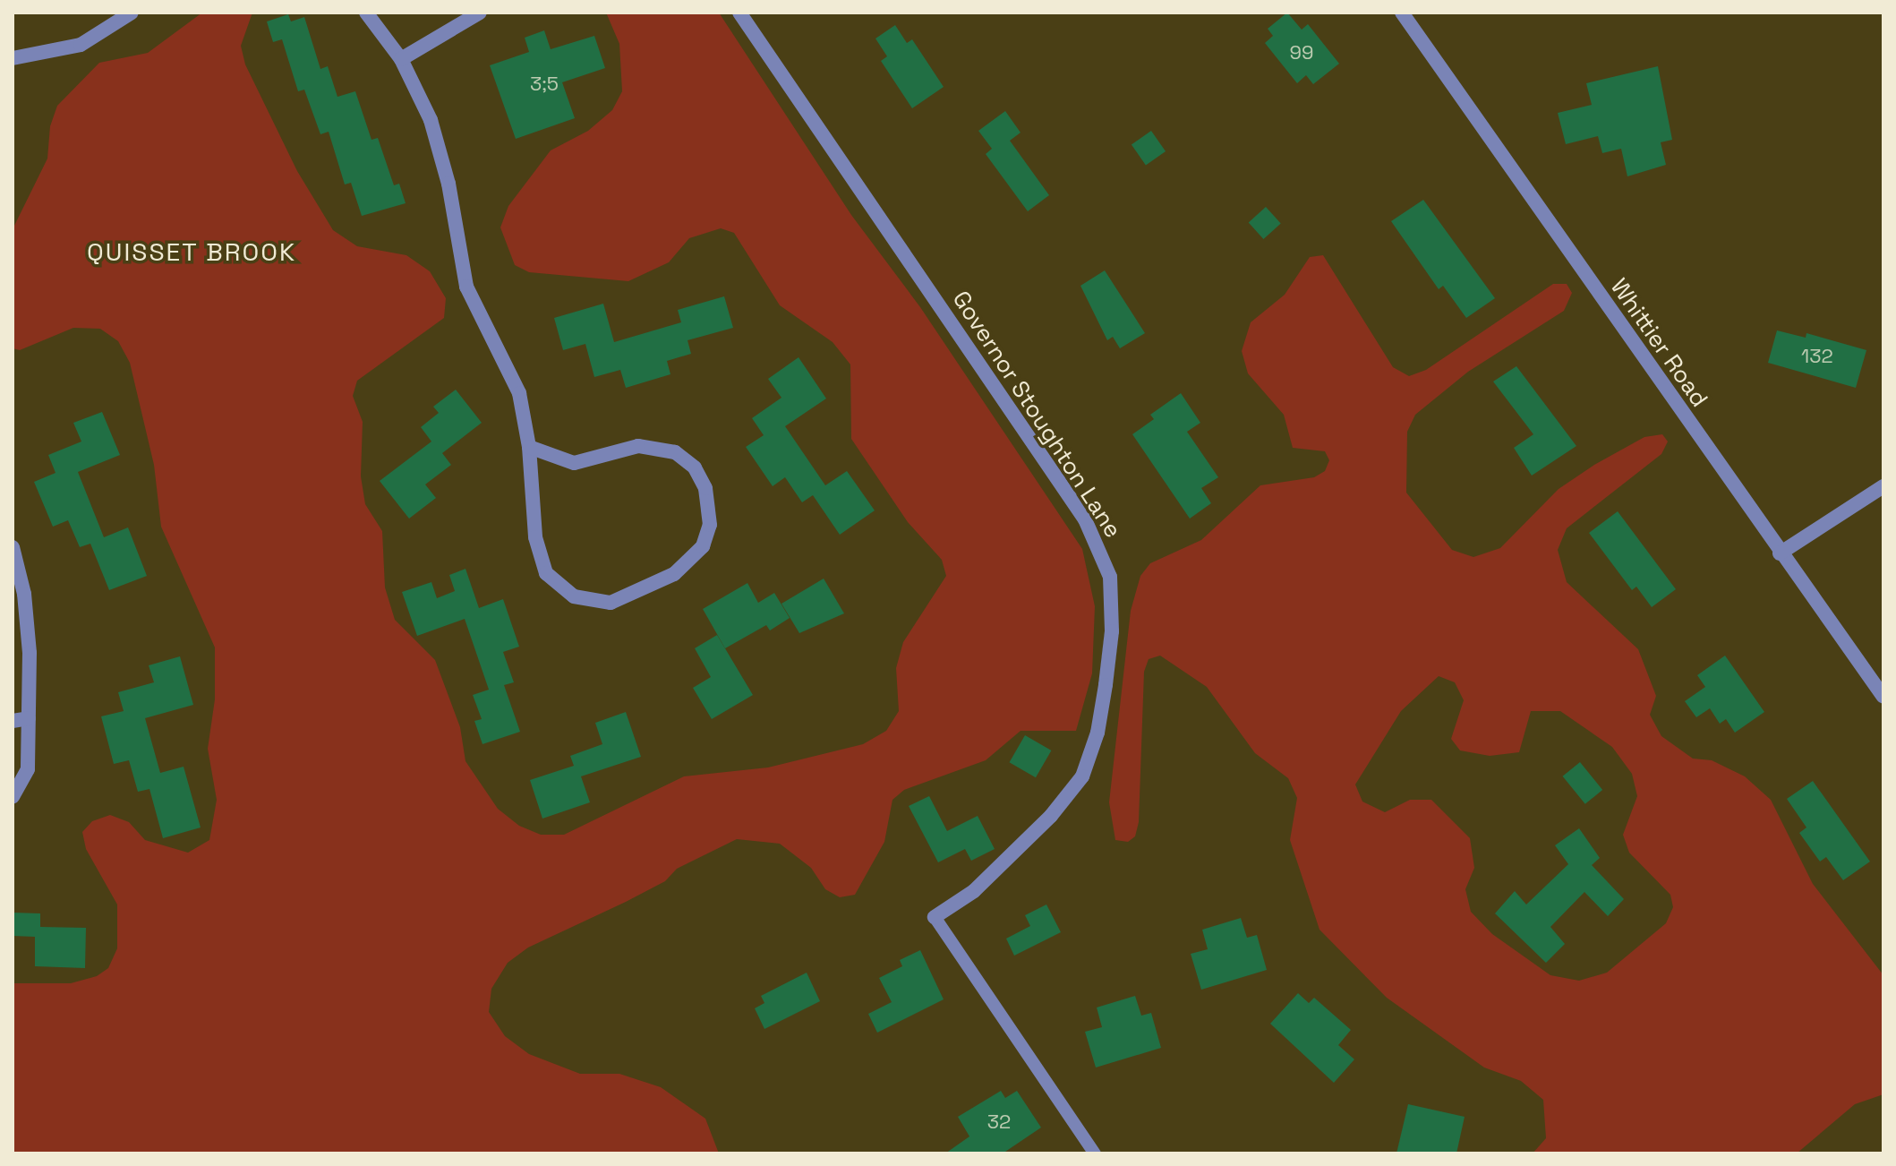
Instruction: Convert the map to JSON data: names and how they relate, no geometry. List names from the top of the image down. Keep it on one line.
{"streets":{"street":["Whittier Road","Governor Stoughton Lane"]},"districts":["QUISSET BROOK"],"house_numbers":["99","3;5","132","32"]}
